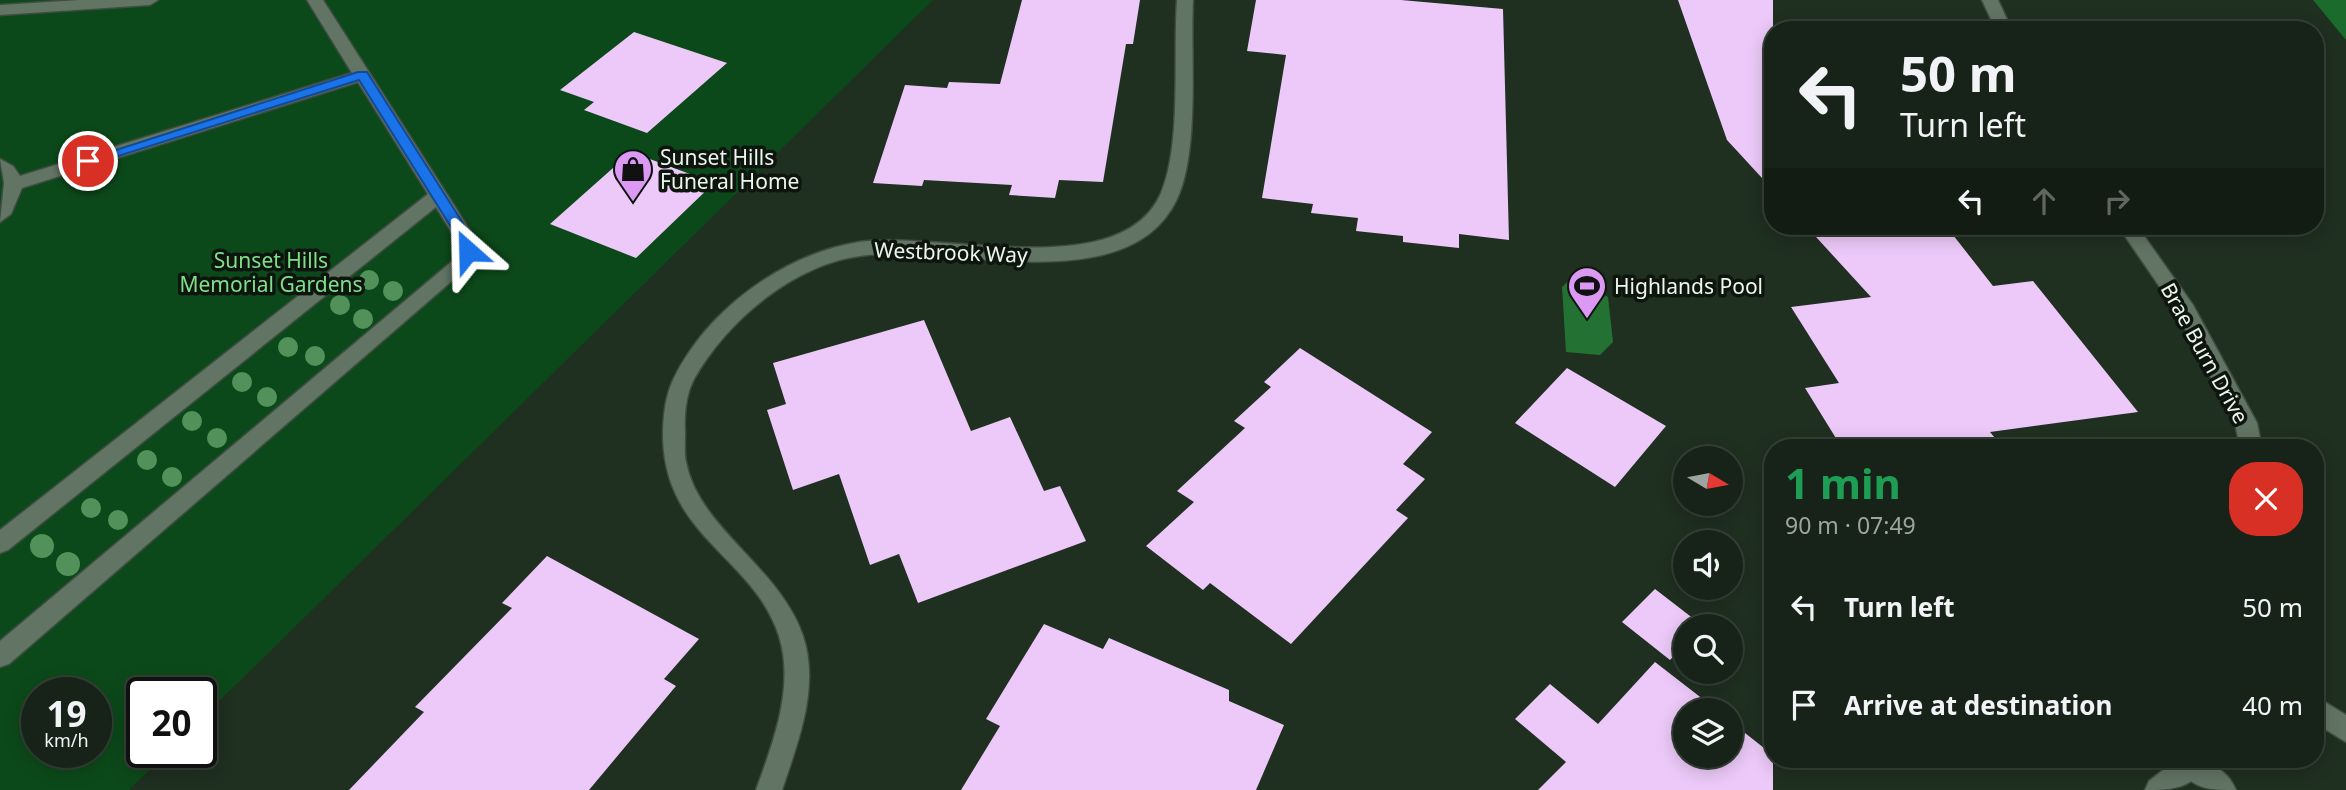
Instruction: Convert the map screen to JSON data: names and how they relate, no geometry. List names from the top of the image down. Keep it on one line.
{"streets":{"street":["Westbrook Way","Brae Burn Drive"]},"parks":["Sunset Hills Memorial Gardens"],"places":{"shop":["Sunset Hills Funeral Home"],"sports":["Highlands Pool"]},"north":"right","page":{"turn":["50 m","Turn left"],"heading":["1 min","90 m · 07:49"],"list":[{"name":"Turn left","value":"50 m"},{"name":"Arrive at destination","value":"40 m"}],"speed":"19 km/h","limit":"20"}}
